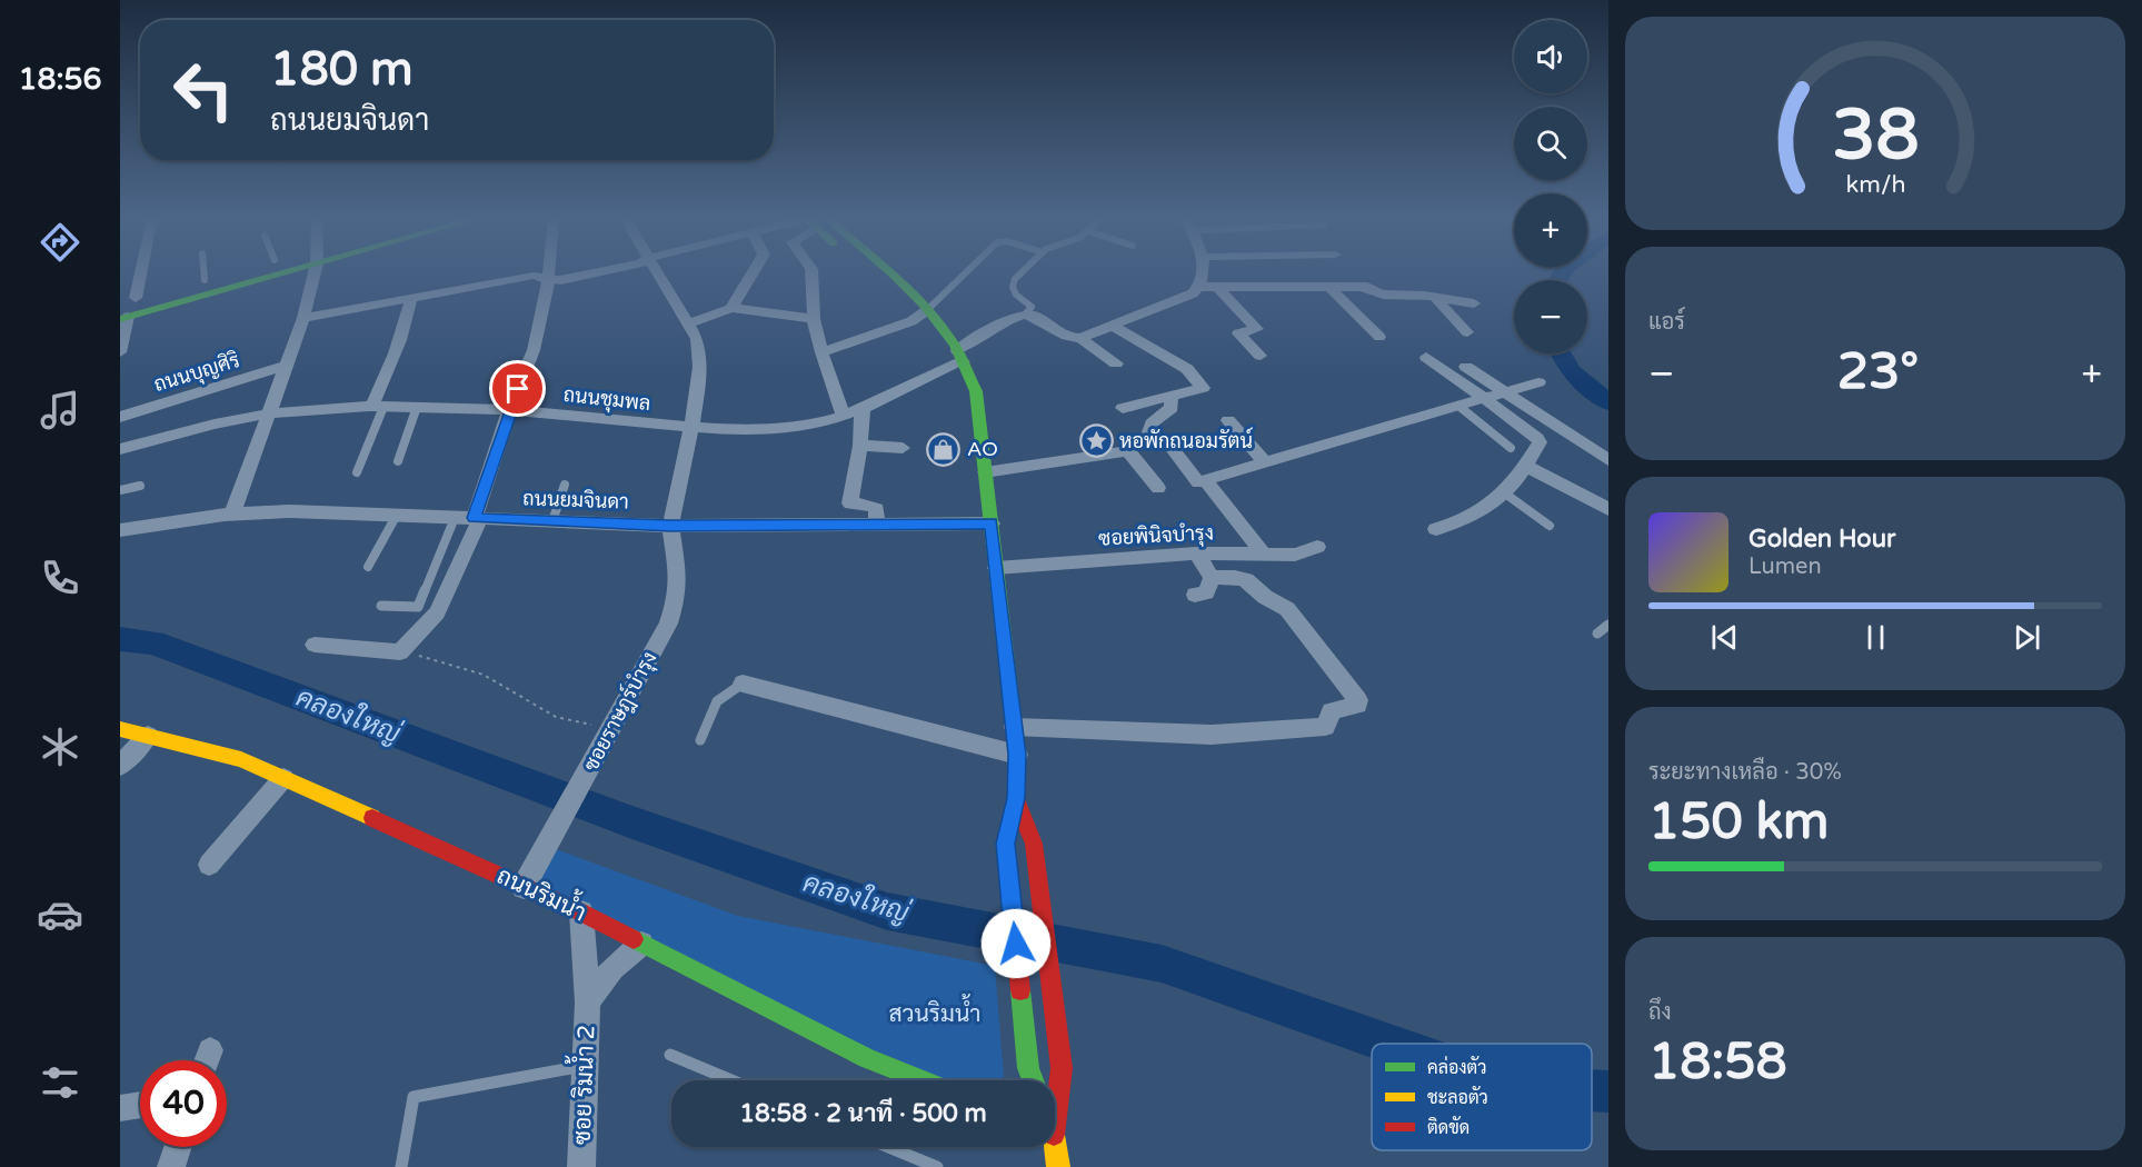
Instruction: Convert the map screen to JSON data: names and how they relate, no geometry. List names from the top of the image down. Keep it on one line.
{"streets":{"street":["ถนนบุญศิริ","ถนนชุมพล","ถนนยมจินดา","ซอยพินิจบำรุง","ซอยราษฎร์บำรุง","ถนนริมน้ำ","ซอย ริมน้ำ 2"]},"crossings":[["ถนนยมจินดา","ซอยราษฎร์บำรุง"],["ซอยราษฎร์บำรุง","ถนนริมน้ำ"],["ถนนริมน้ำ","ซอย ริมน้ำ 2"]],"water":["คลองใหญ่"],"parks":["สวนริมน้ำ"],"places":{"place":["หอพักถนอมรัตน์"],"shop":["AO"]},"legend":["คล่องตัว","ชะลอตัว","ติดขัด"],"page":{"tabs":"18:56","map_buttons":["+","−"],"turn":["180 m","ถนนยมจินดา"],"tile":["แอร์",["ระยะทางเหลือ · 30%","150 km"],["ถึง","18:58"]],"heat":["−","23°","+"],"song":["Golden Hour","Lumen"],"limit":"40","trip":"18:58 · 2 นาที · 500 m","gauge":["38","km/h"]}}
